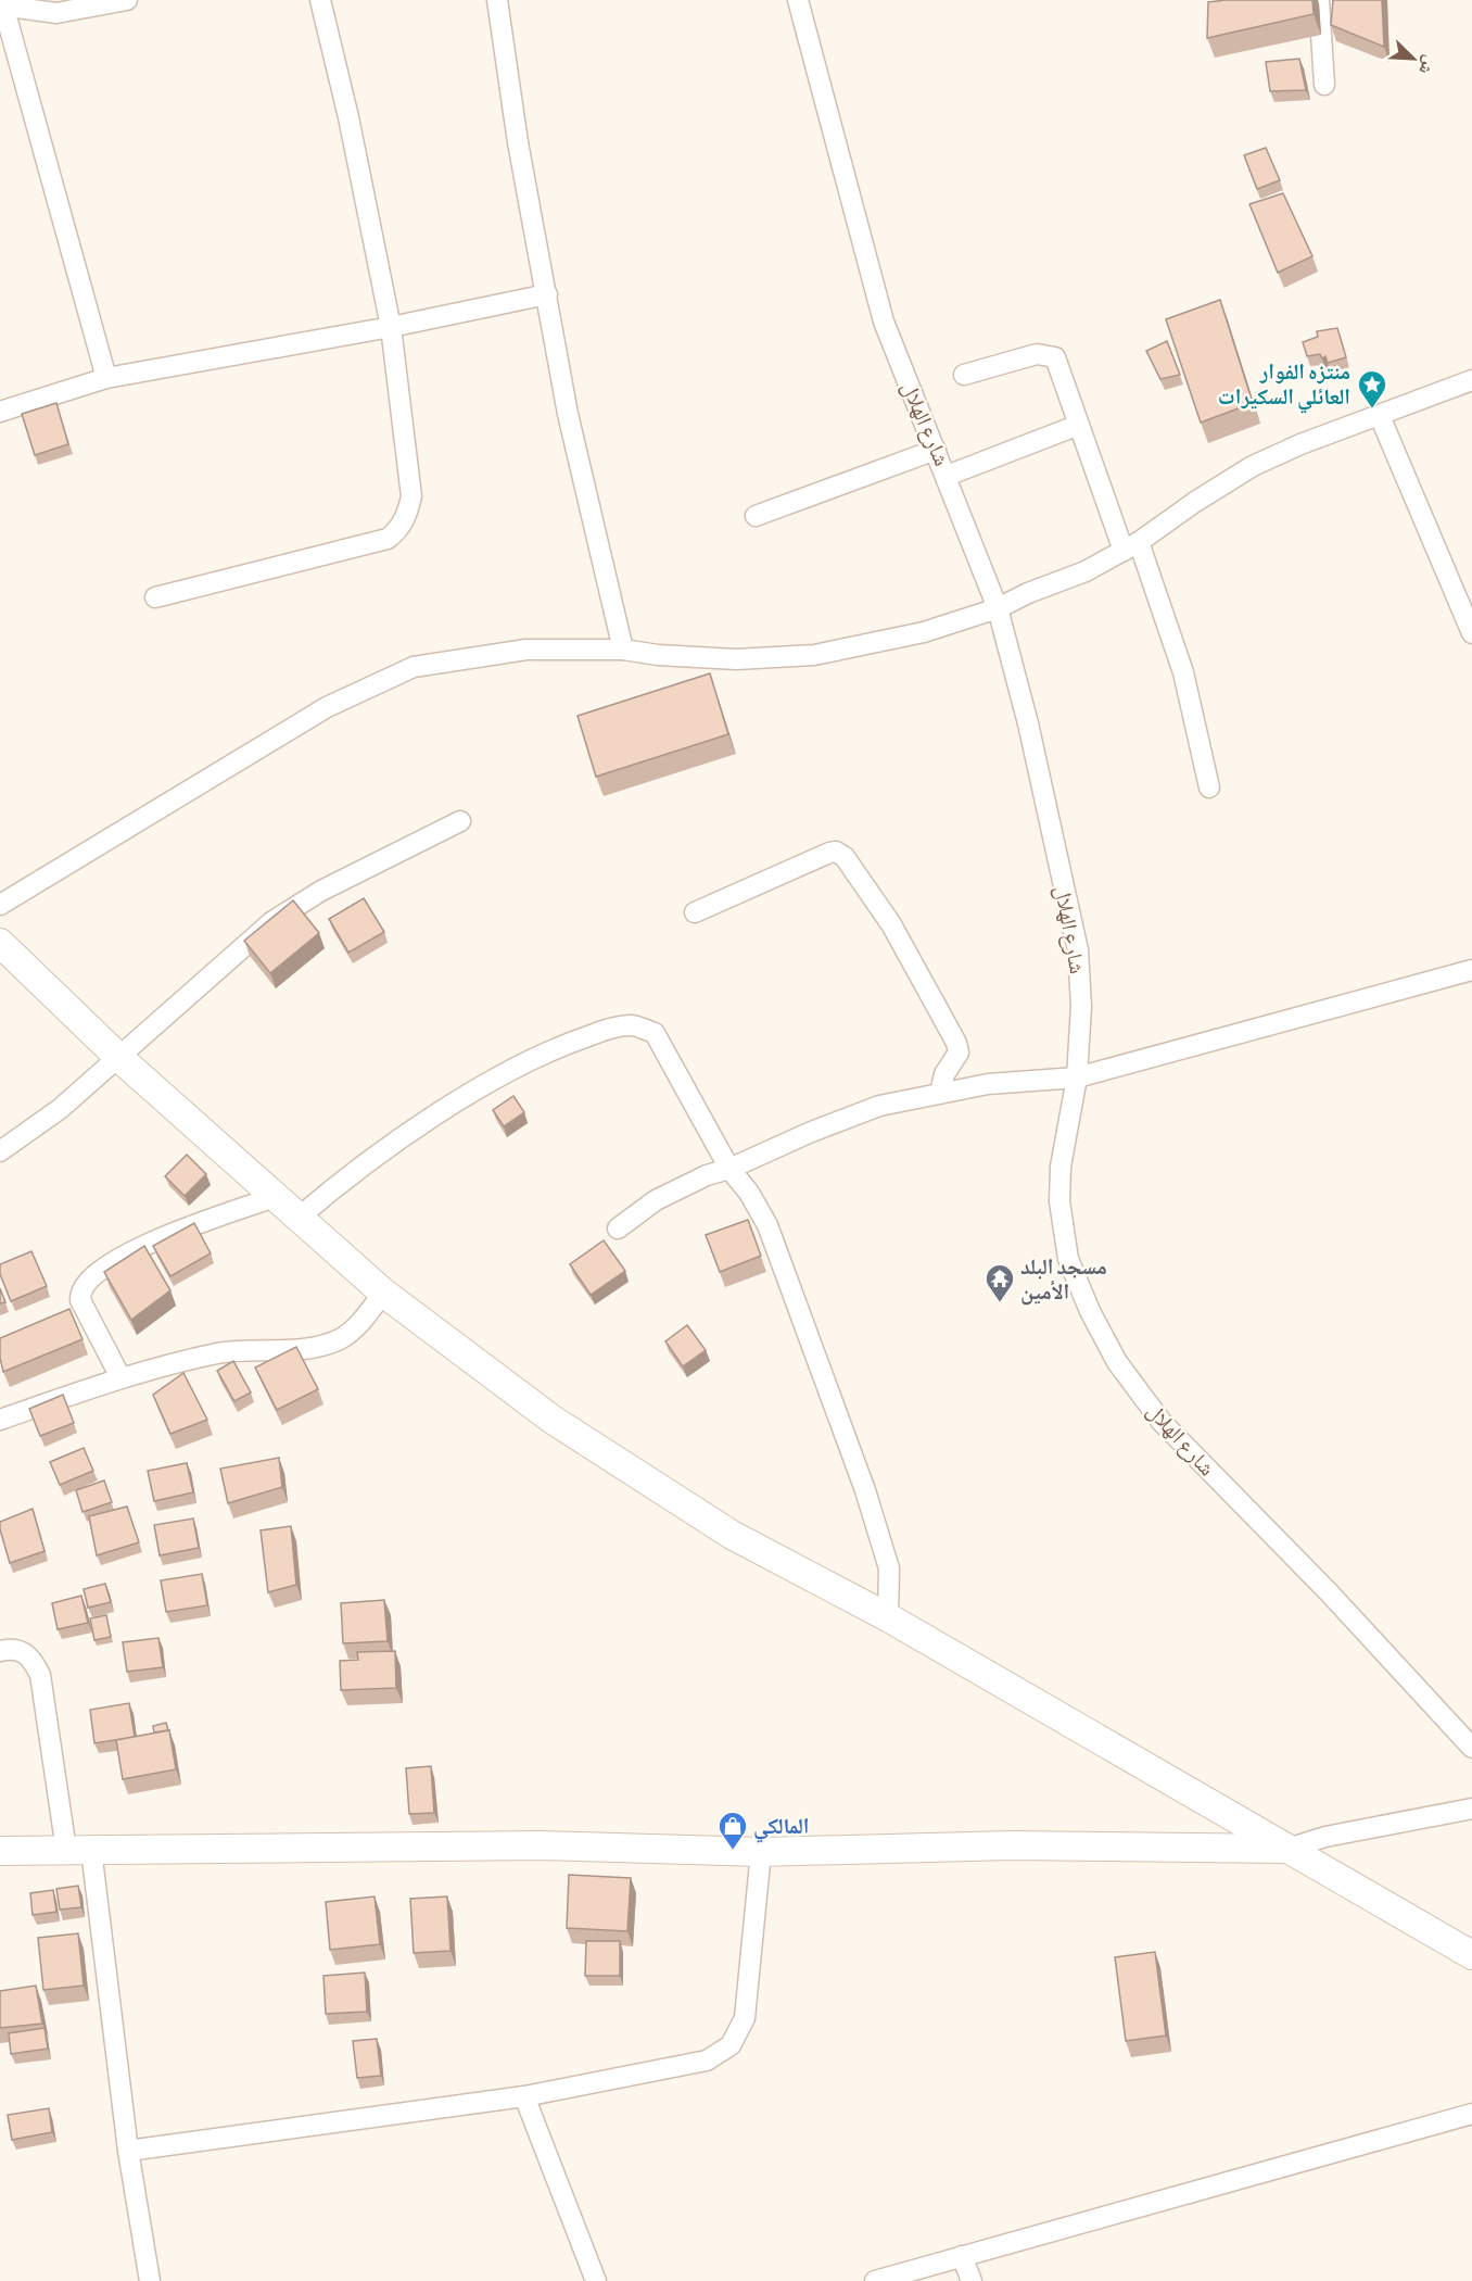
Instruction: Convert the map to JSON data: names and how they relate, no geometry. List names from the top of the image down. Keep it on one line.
{"streets":{"street":["شارع الهلال"]},"places":{"place":["منتزه الفوار العائلي السكيرات"],"temple":["مسجد البلد الأمين"],"shop":["المالكي"]},"north":"bottom right"}
